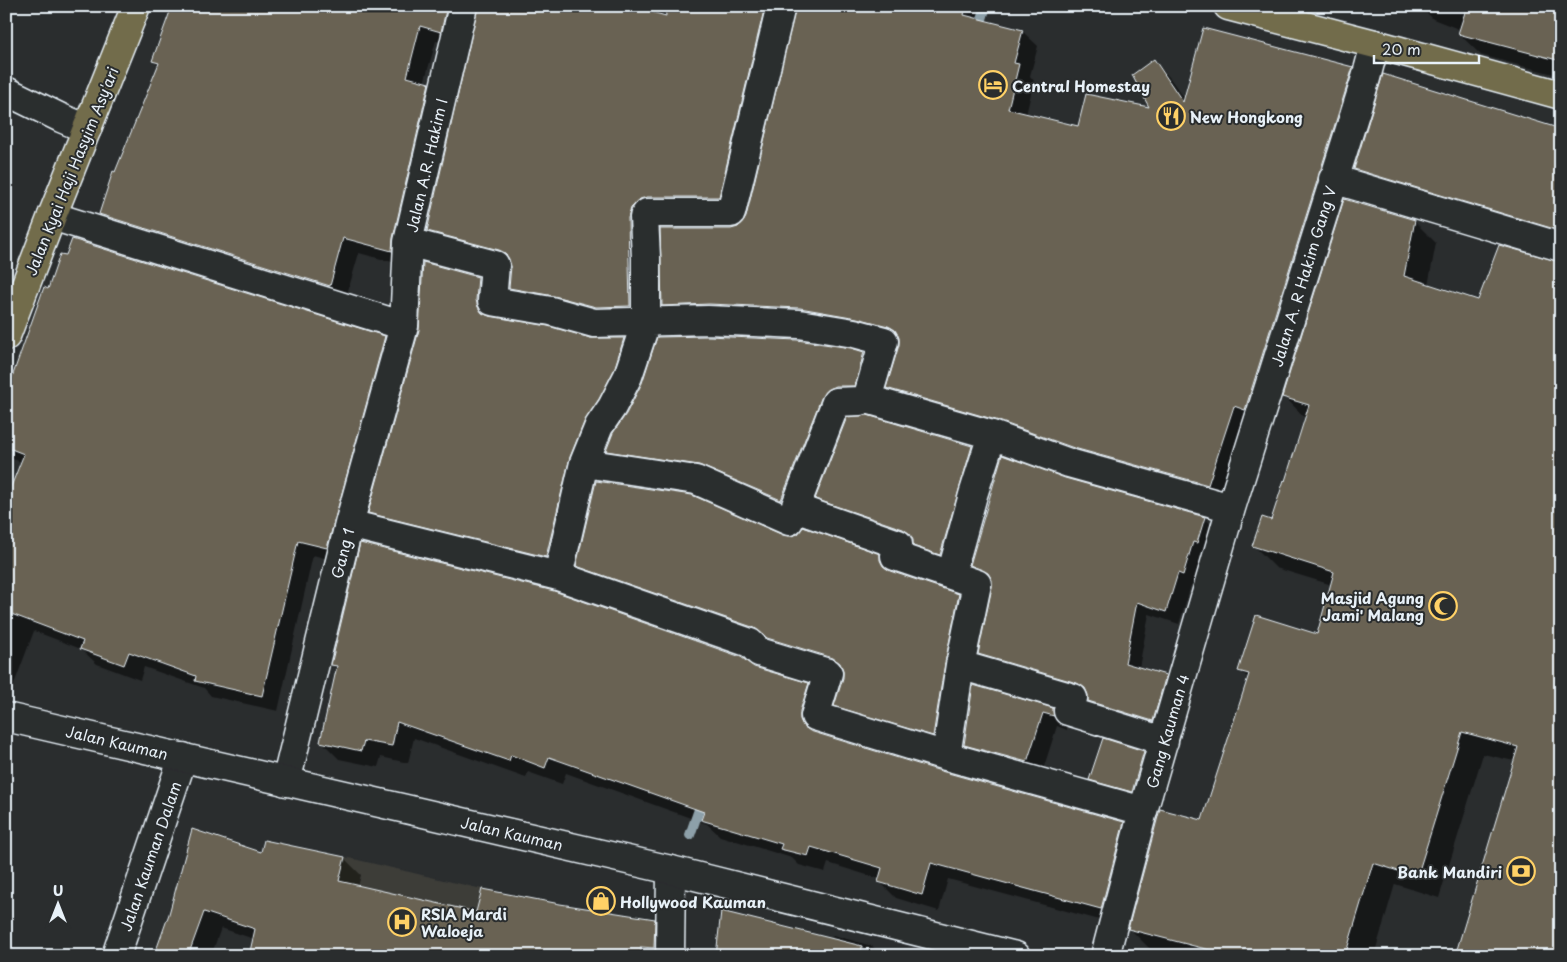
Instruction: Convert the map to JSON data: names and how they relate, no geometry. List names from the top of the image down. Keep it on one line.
{"streets":{"main road":["Jalan Kyai Haji Hasyim Asy'ari"],"street":["Jalan A.R. Hakim I","Jalan A. R Hakim Gang V","Gang 1","Gang Kauman 4","Jalan Kauman","Jalan Kauman Dalam"]},"crossings":[["Jalan A.R. Hakim I","Gang 1"],["Jalan A. R Hakim Gang V","Gang Kauman 4"],["Gang 1","Jalan Kauman"],["Jalan Kauman","Jalan Kauman Dalam"]],"places":{"hotel":["Central Homestay"],"restaurant":["New Hongkong"],"mosque":["Masjid Agung Jami' Malang"],"bank":["Bank Mandiri"],"shop":["Hollywood Kauman"],"hospital":["RSIA Mardi Waloeja"]},"scale_bar":"20 m","north":"top"}
